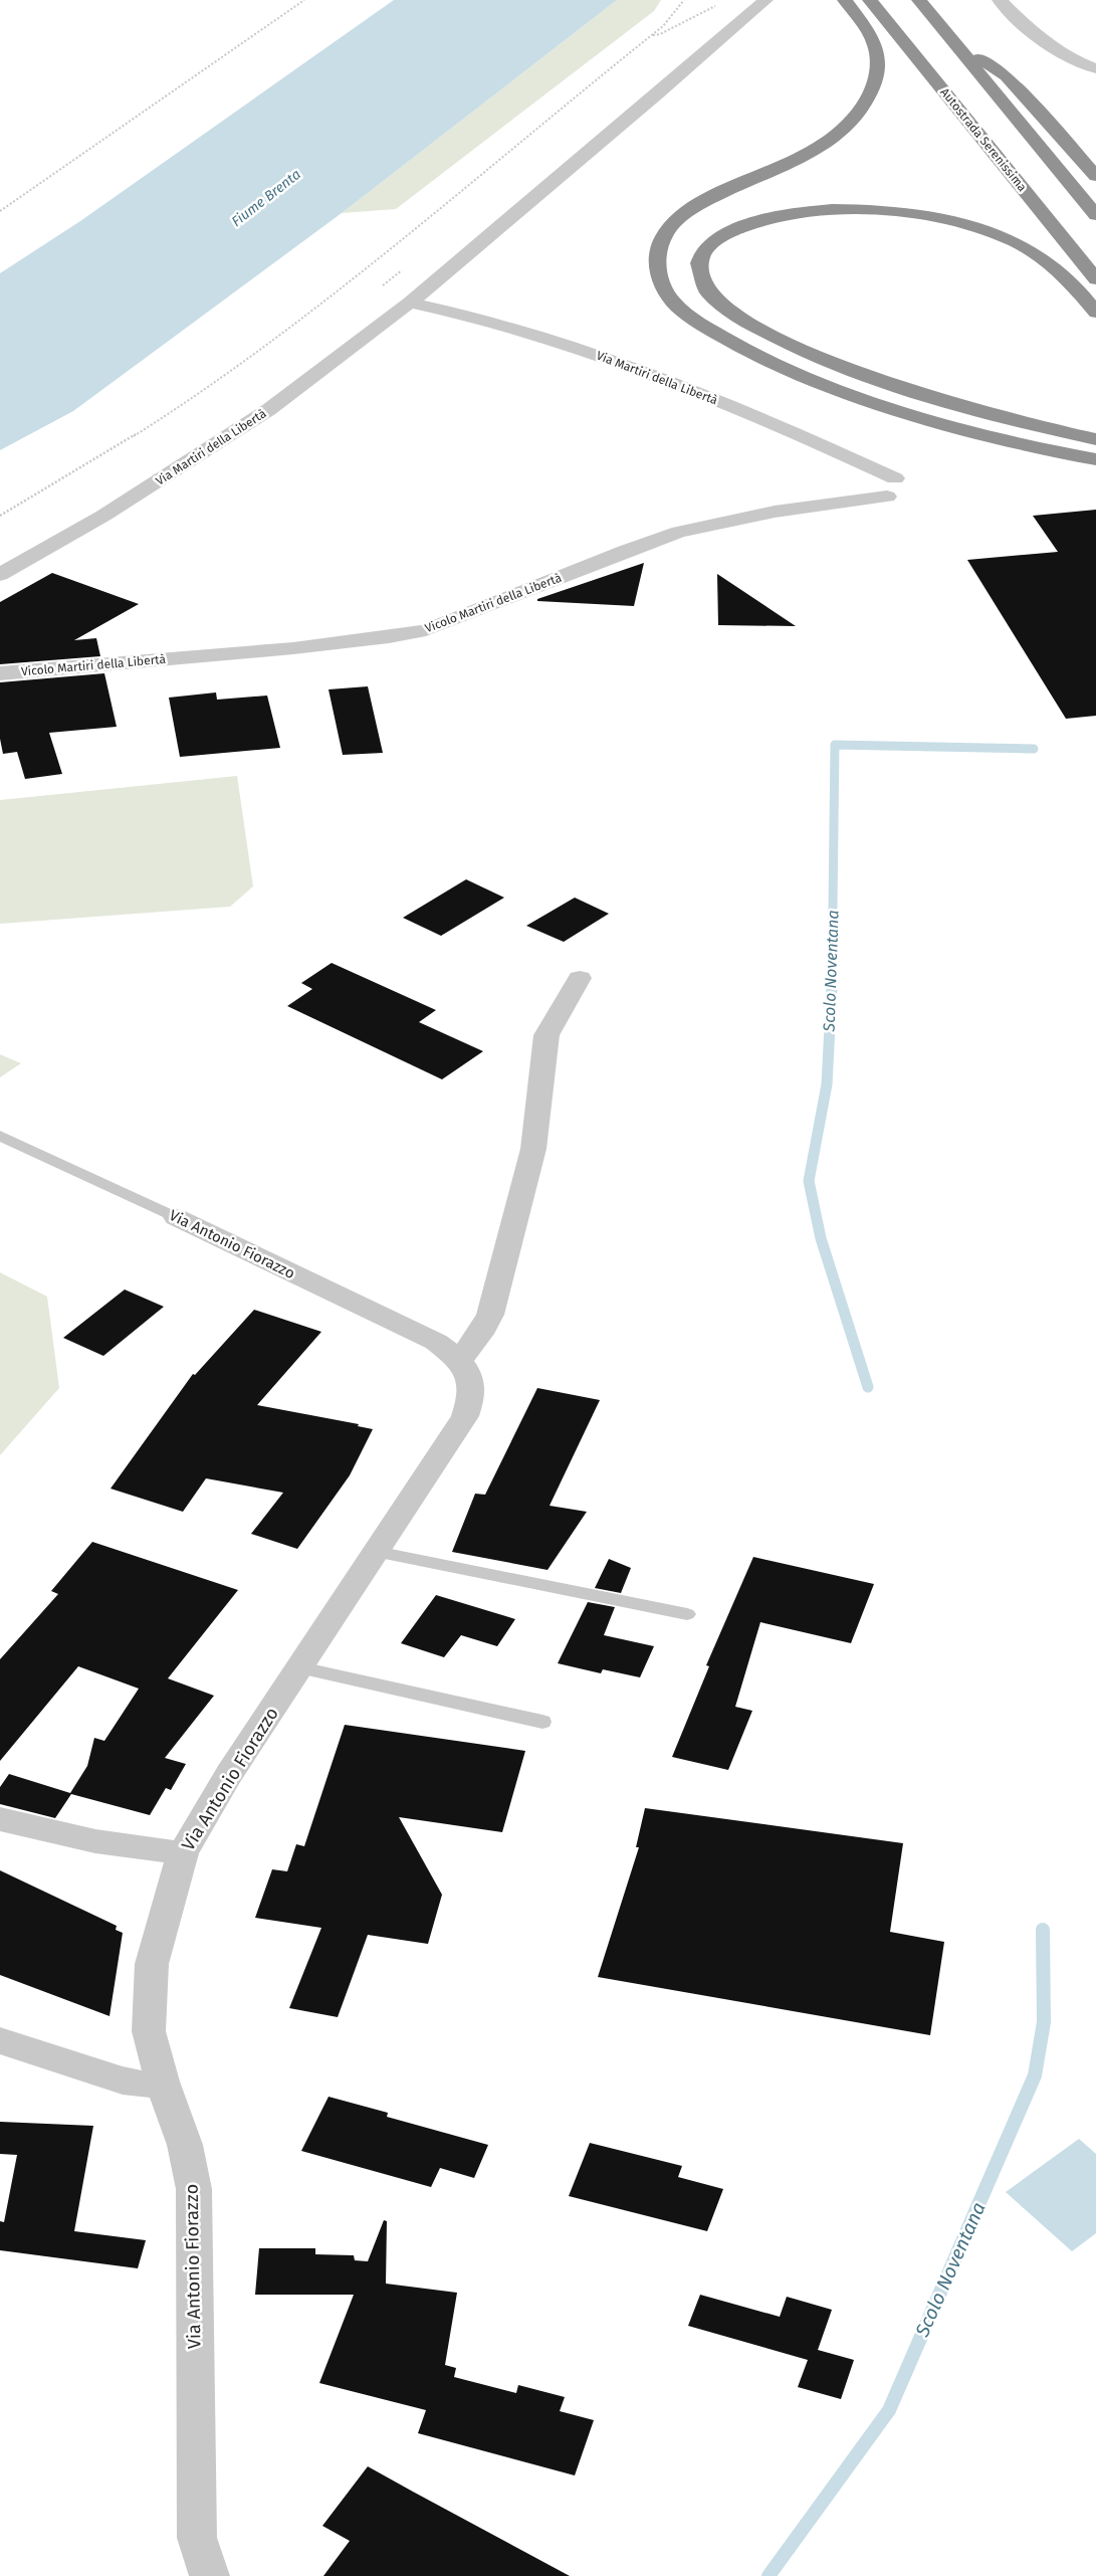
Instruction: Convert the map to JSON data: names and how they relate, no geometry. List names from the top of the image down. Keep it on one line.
{"streets":{"highway":["Autostrada Serenissima"],"street":["Via Martiri della Libertà","Vicolo Martiri della Libertà","Via Antonio Fiorazzo"]},"crossings":[["Via Martiri della Libertà","Vicolo Martiri della Libertà"]],"water":["Fiume Brenta","Scolo Noventana"]}
